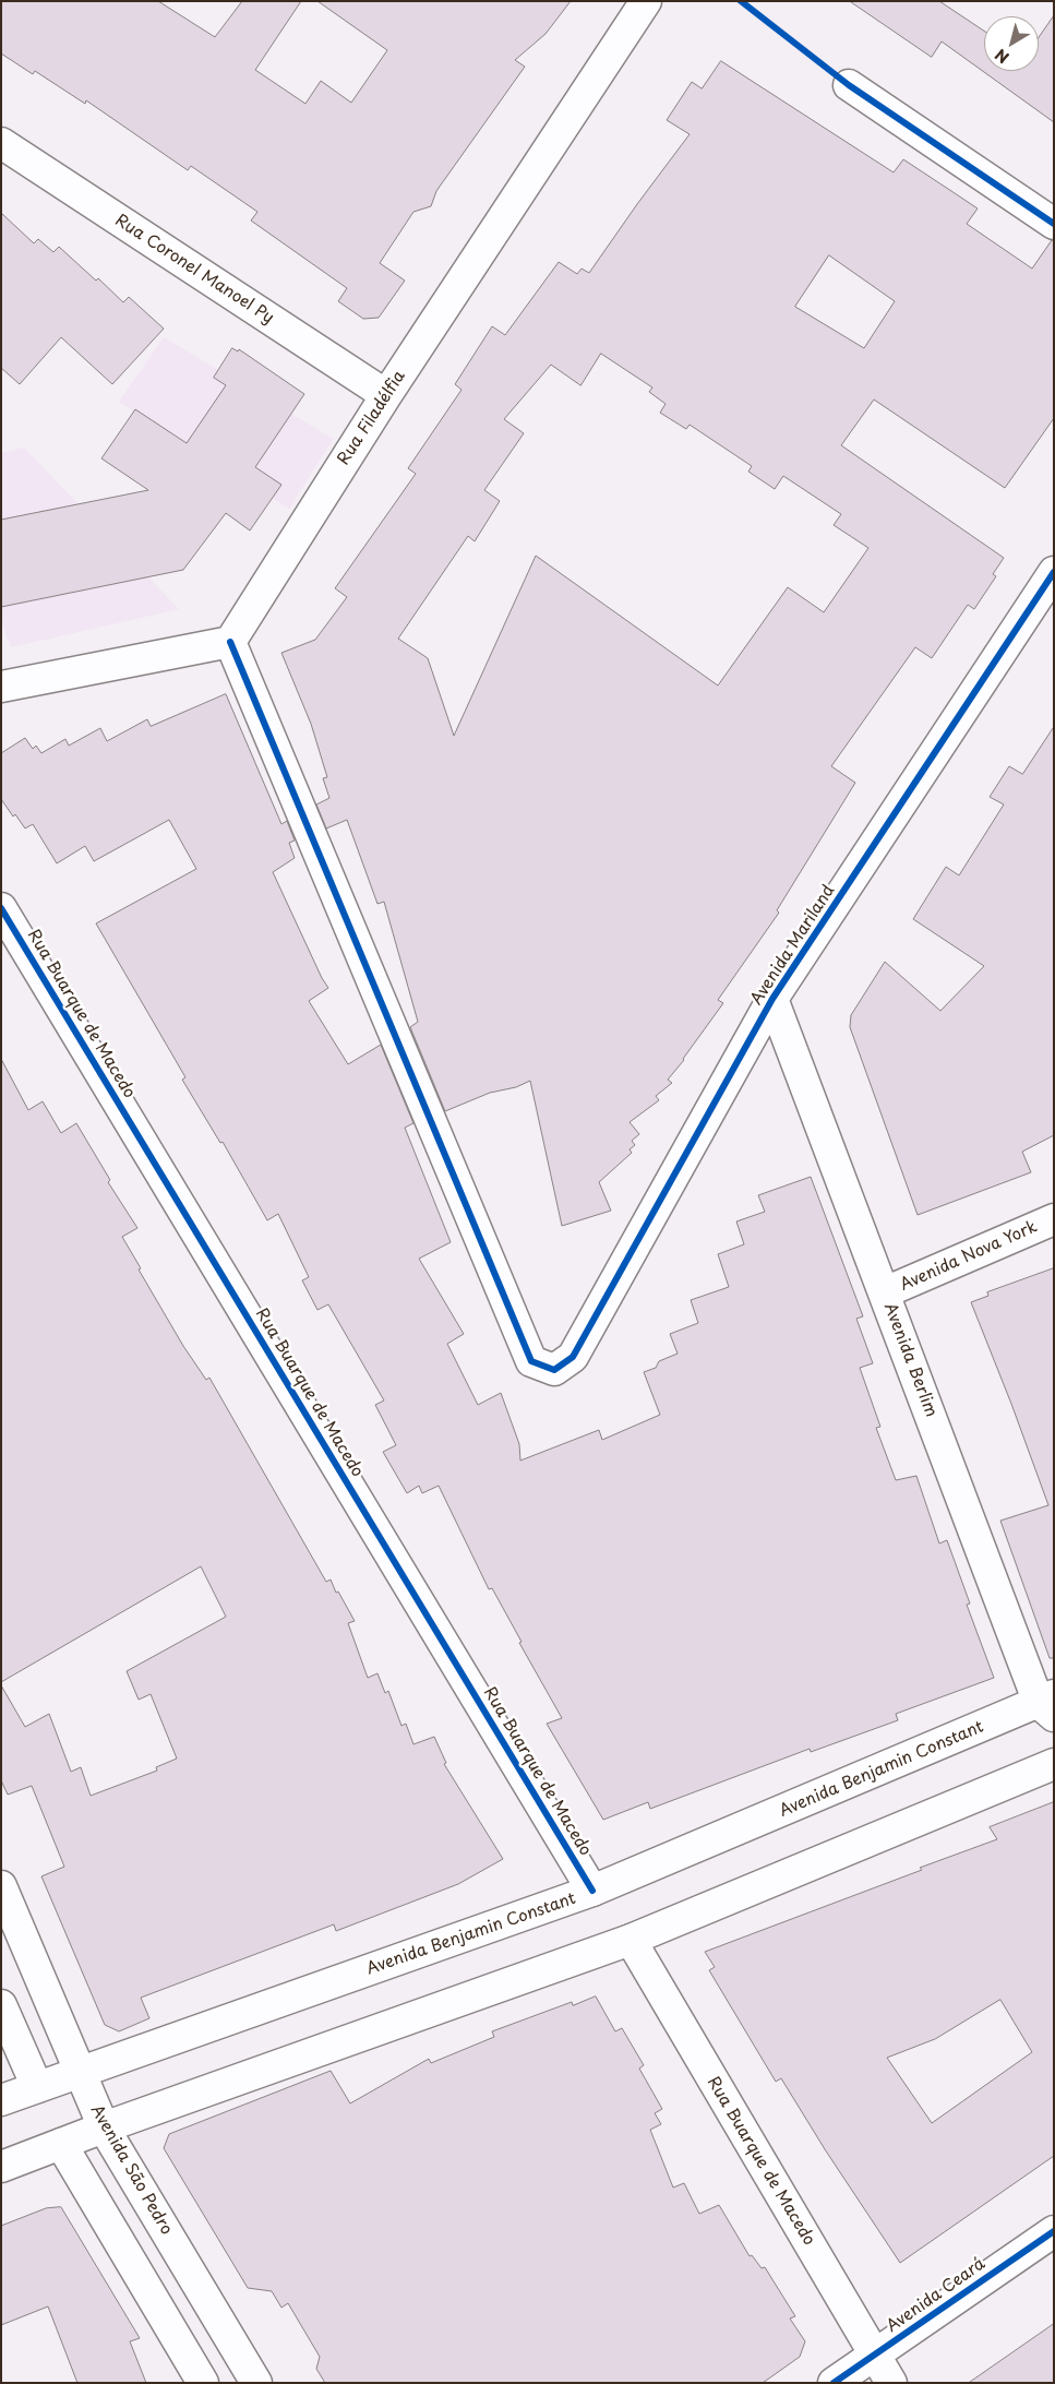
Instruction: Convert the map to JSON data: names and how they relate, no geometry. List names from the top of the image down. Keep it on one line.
{"streets":{"street":["Rua Coronel Manoel Py","Rua Filadélfia","Avenida Mariland","Rua Buarque de Macedo","Avenida Nova York","Avenida Berlim","Avenida Benjamin Constant","Avenida São Pedro","Avenida Ceará"]},"crossings":[["Rua Coronel Manoel Py","Rua Filadélfia"],["Rua Filadélfia","Avenida Mariland"],["Avenida Mariland","Avenida Berlim"],["Rua Buarque de Macedo","Avenida Benjamin Constant"],["Rua Buarque de Macedo","Avenida Ceará"],["Avenida Nova York","Avenida Berlim"],["Avenida Berlim","Avenida Benjamin Constant"],["Avenida Benjamin Constant","Avenida São Pedro"]],"north":"bottom left"}
